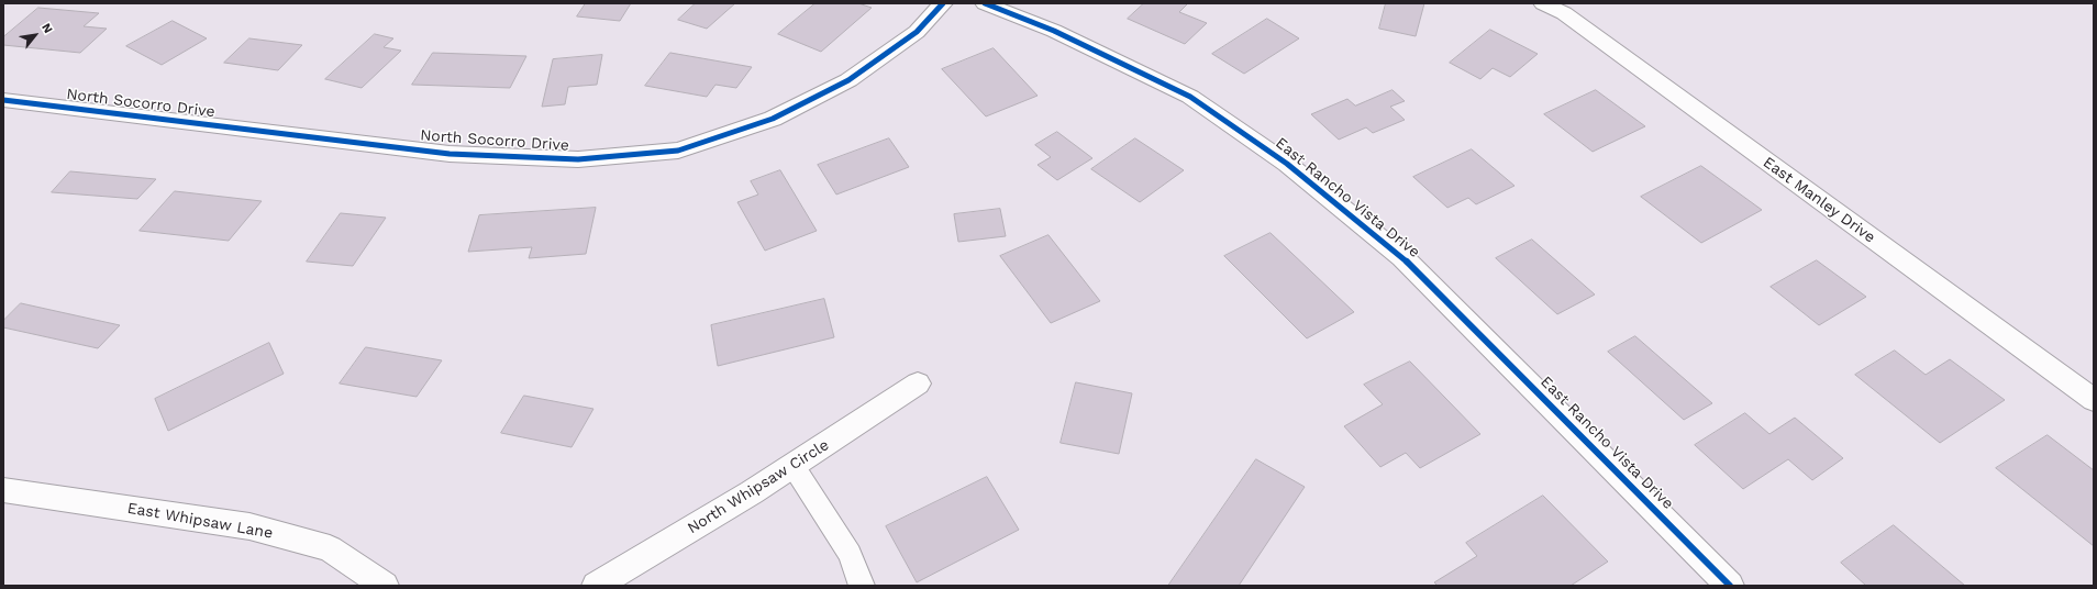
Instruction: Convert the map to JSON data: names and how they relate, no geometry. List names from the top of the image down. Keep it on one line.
{"streets":{"street":["North Socorro Drive","East Rancho Vista Drive","East Manley Drive","North Whipsaw Circle","East Whipsaw Lane"]},"north":"top right"}
